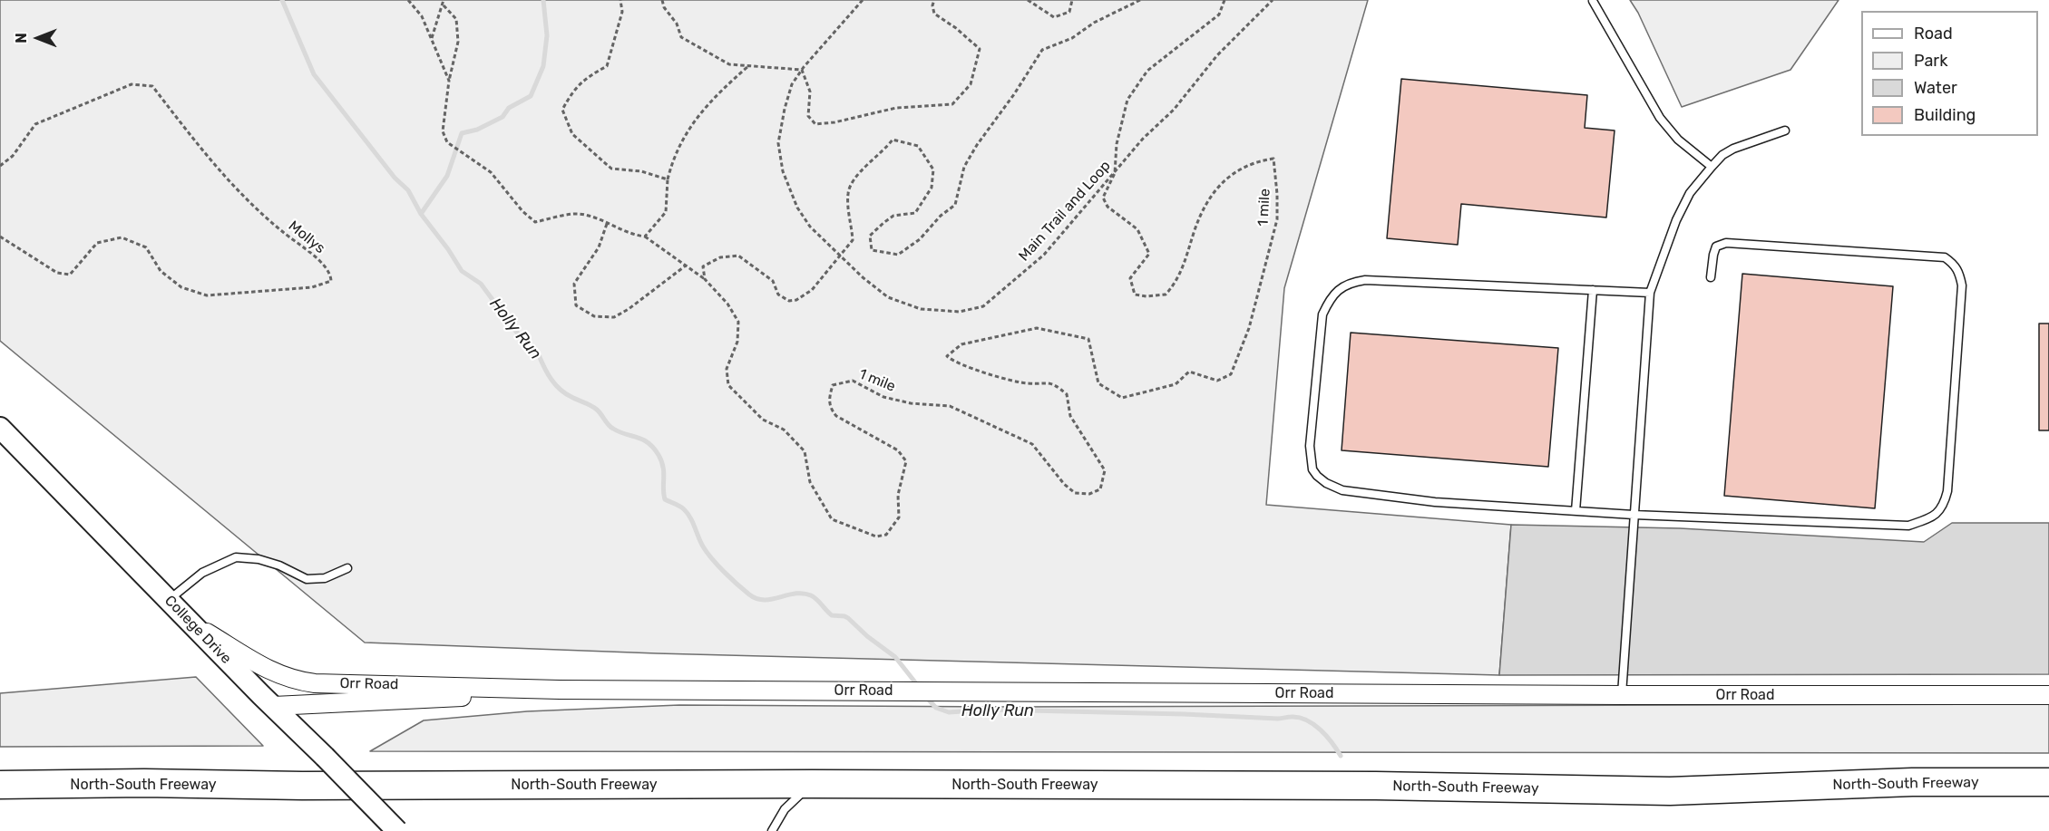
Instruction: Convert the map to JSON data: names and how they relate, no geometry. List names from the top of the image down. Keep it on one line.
{"streets":{"highway":["North-South Freeway"],"main road":["College Drive"],"street":["Orr Road"],"path":["1 mile","Main Trail and Loop","Mollys"]},"crossings":[["1 mile","Main Trail and Loop"],["College Drive","Orr Road"]],"water":["Holly Run"],"legend":["Road","Park","Water","Building"],"north":"left"}
